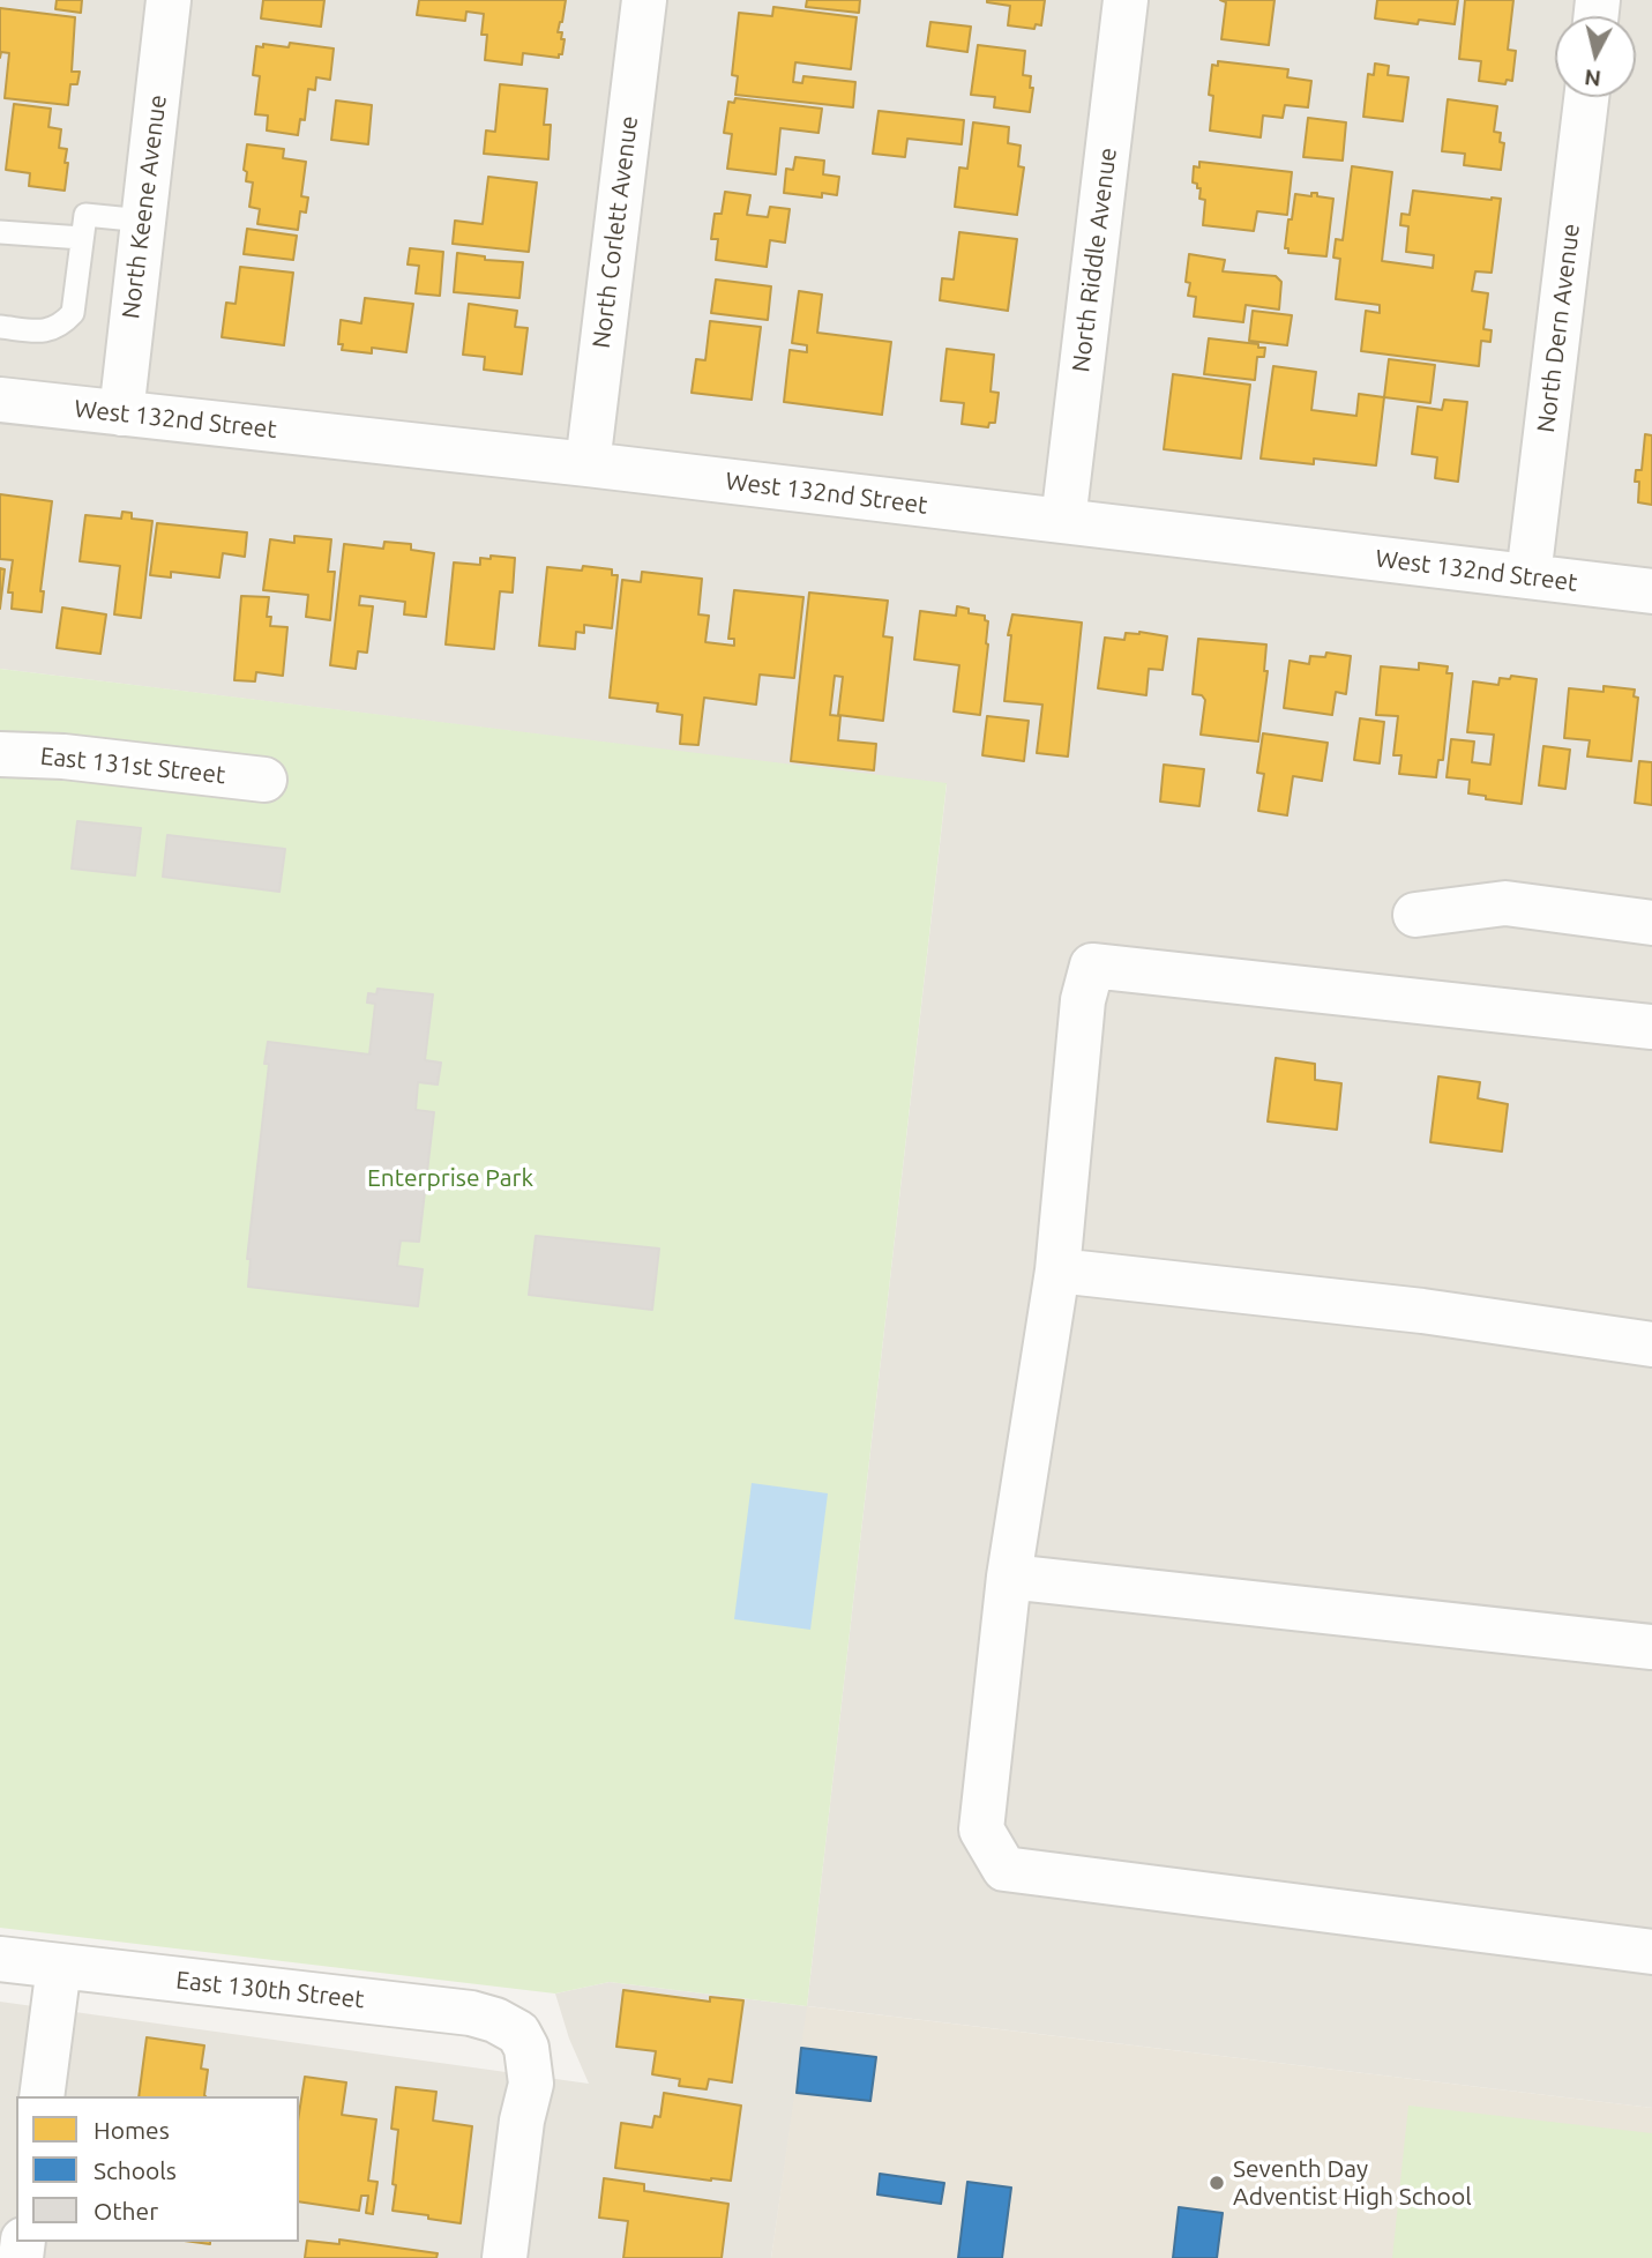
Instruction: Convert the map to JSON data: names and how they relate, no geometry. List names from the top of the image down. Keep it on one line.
{"streets":{"street":["North Keene Avenue","North Corlett Avenue","North Riddle Avenue","North Dern Avenue","West 132nd Street","East 131st Street","East 130th Street"]},"crossings":[["North Keene Avenue","West 132nd Street"],["North Corlett Avenue","West 132nd Street"],["North Riddle Avenue","West 132nd Street"],["North Dern Avenue","West 132nd Street"]],"parks":["Enterprise Park"],"places":["Seventh Day Adventist High School"],"legend":["Homes","Schools","Other"],"north":"bottom"}
